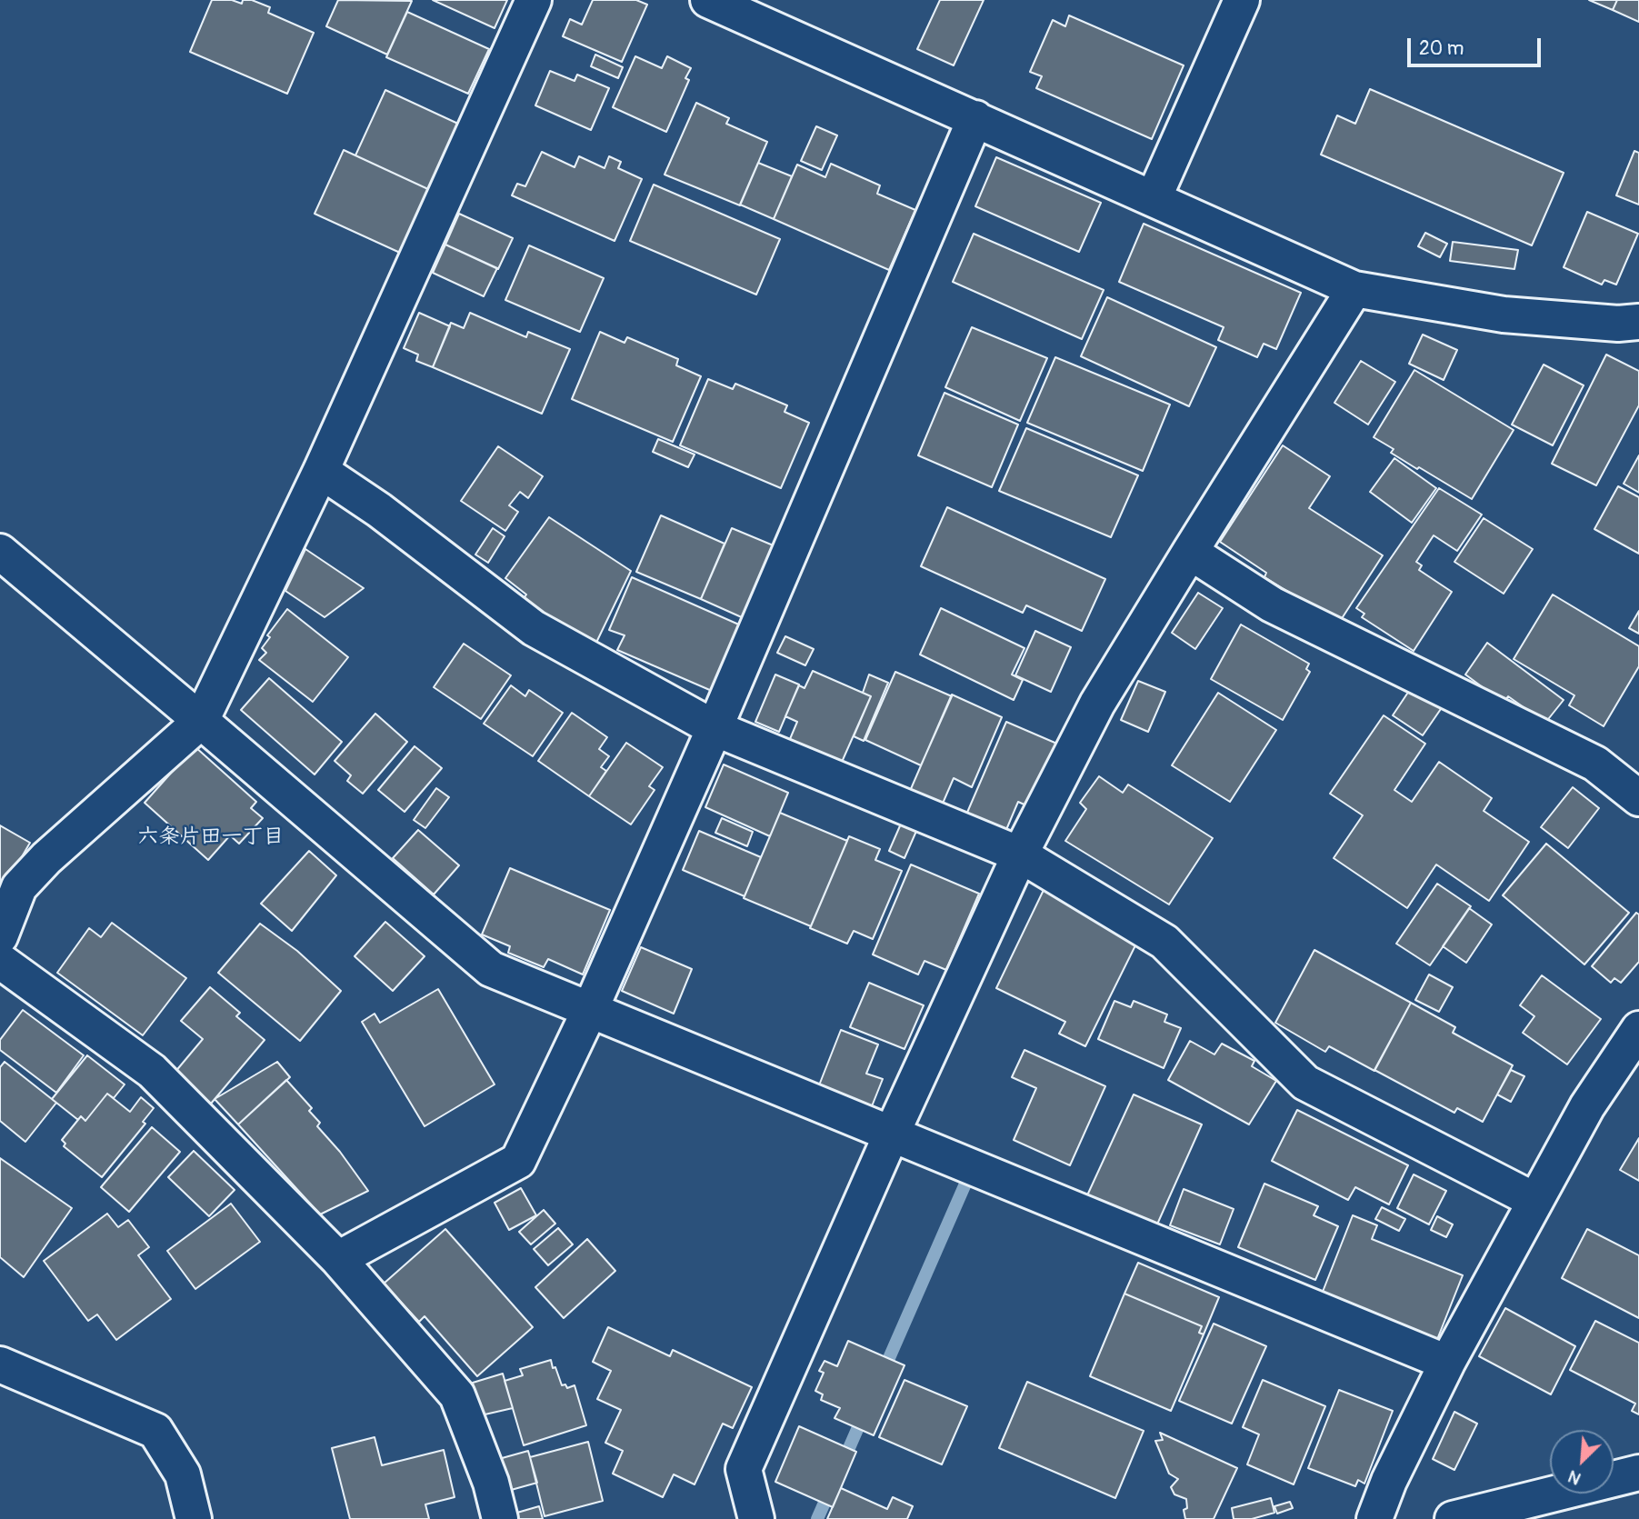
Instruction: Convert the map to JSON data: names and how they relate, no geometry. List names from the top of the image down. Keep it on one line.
{"districts":["六条片田一丁目"],"scale_bar":"20 m","north":"bottom left"}
